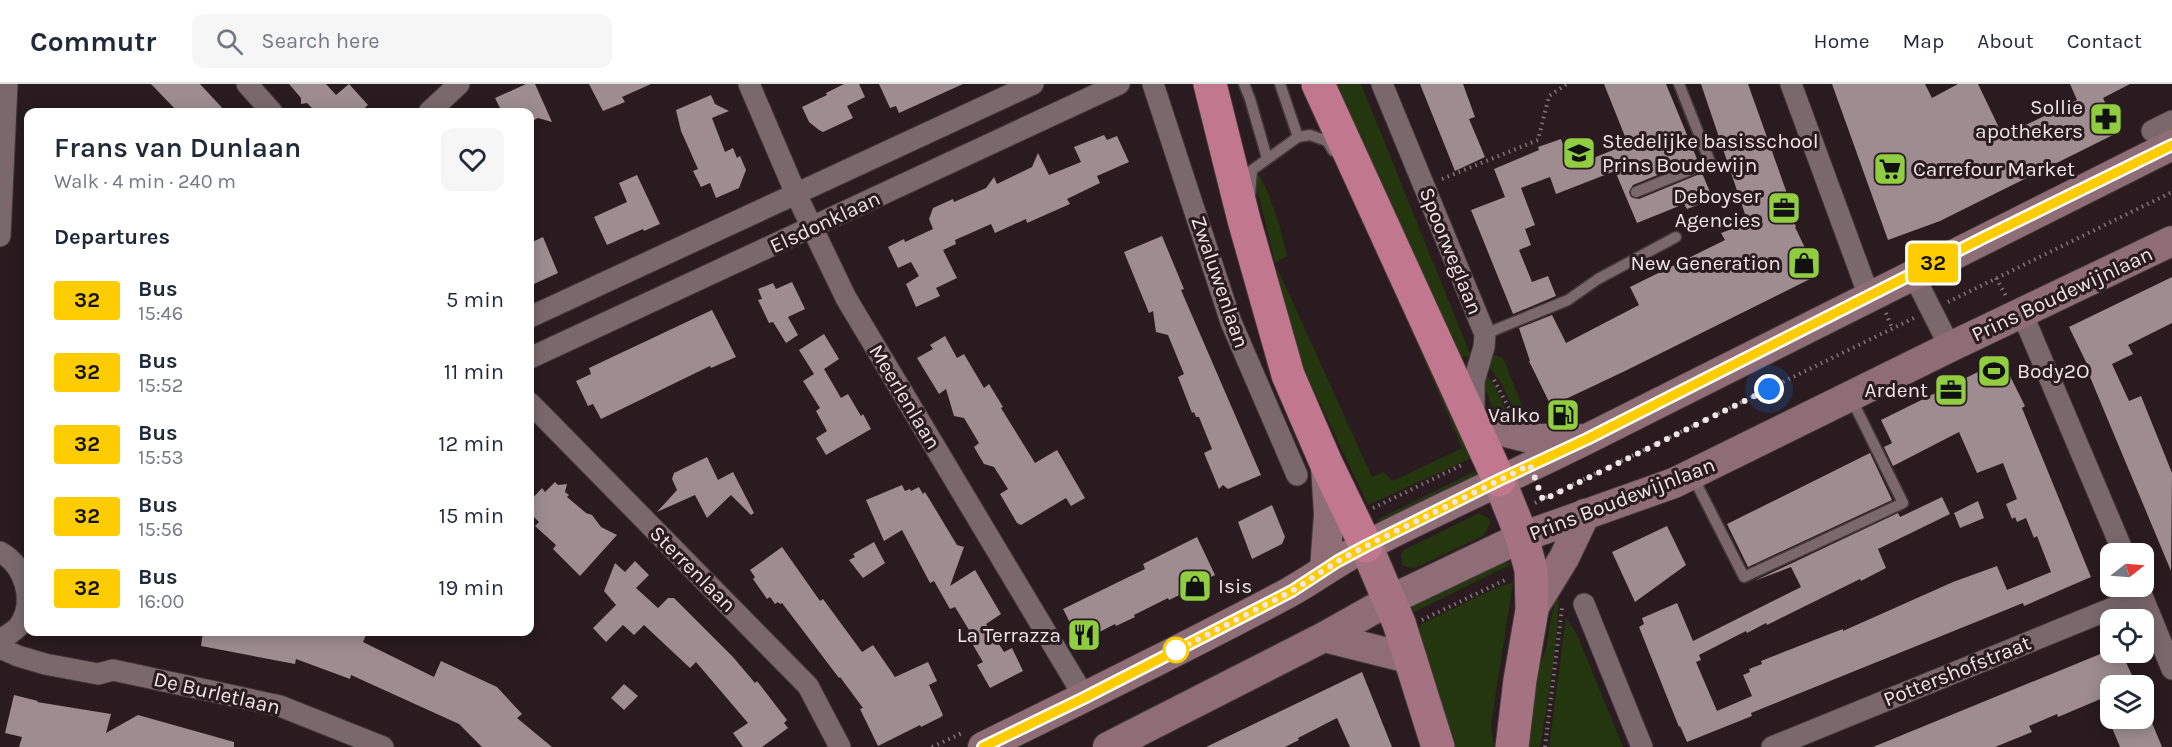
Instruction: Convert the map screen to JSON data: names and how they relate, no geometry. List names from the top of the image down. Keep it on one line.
{"streets":{"main road":["Prins Boudewijnlaan"],"street":["Elsdonklaan","Spoorweglaan","Zwaluwenlaan","Meerlenlaan","Sterrenlaan","Pottershofstraat","De Burletlaan"]},"crossings":[["Elsdonklaan","Meerlenlaan"]],"places":{"pharmacy":["Sollie apothekers"],"school or university":["Stedelijke basisschool Prins Boudewijn"],"supermarket":["Carrefour Market"],"office":["Deboyser Agencies","Ardent"],"shop":["New Generation","Isis"],"sports":["Body2O"],"fuel station":["Valko"],"restaurant":["La Terrazza"]},"lines":["bus line 32"],"north":"right","page":{"header":"Commutr","search":"Search here","nav":["Home","Map","About","Contact"],"on_map":"32","heading":[["Frans van Dunlaan","Walk · 4 min · 240 m"],"Departures"],"list":[{"mark":"32","name":"Bus","note":"15:46","value":"5 min"},{"mark":"32","name":"Bus","note":"15:52","value":"11 min"},{"mark":"32","name":"Bus","note":"15:53","value":"12 min"},{"mark":"32","name":"Bus","note":"15:56","value":"15 min"},{"mark":"32","name":"Bus","note":"16:00","value":"19 min"}]}}
